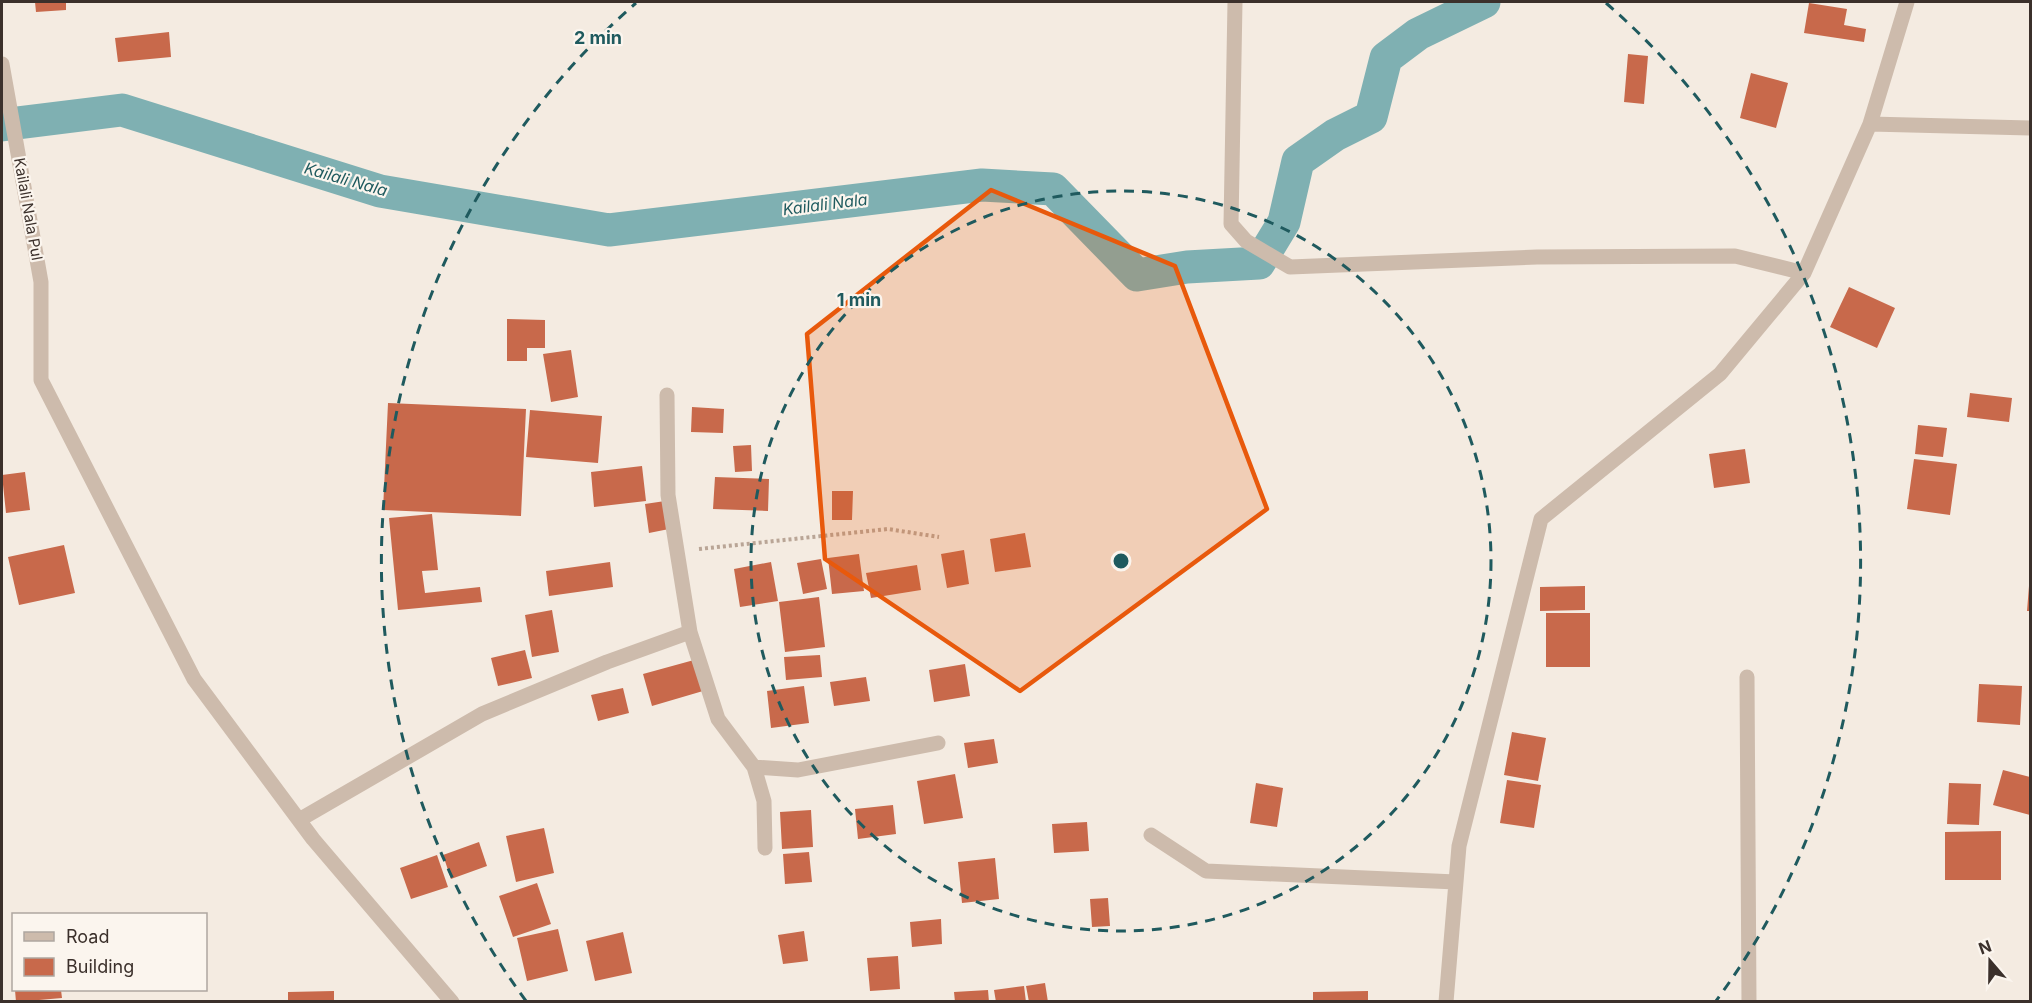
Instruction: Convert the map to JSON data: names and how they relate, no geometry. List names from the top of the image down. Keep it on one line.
{"streets":{"street":["Kailali Nala Pul"]},"water":["Kailali Nala"],"legend":["Road","Building"],"north":"top","rings":["2 min","1 min"]}
